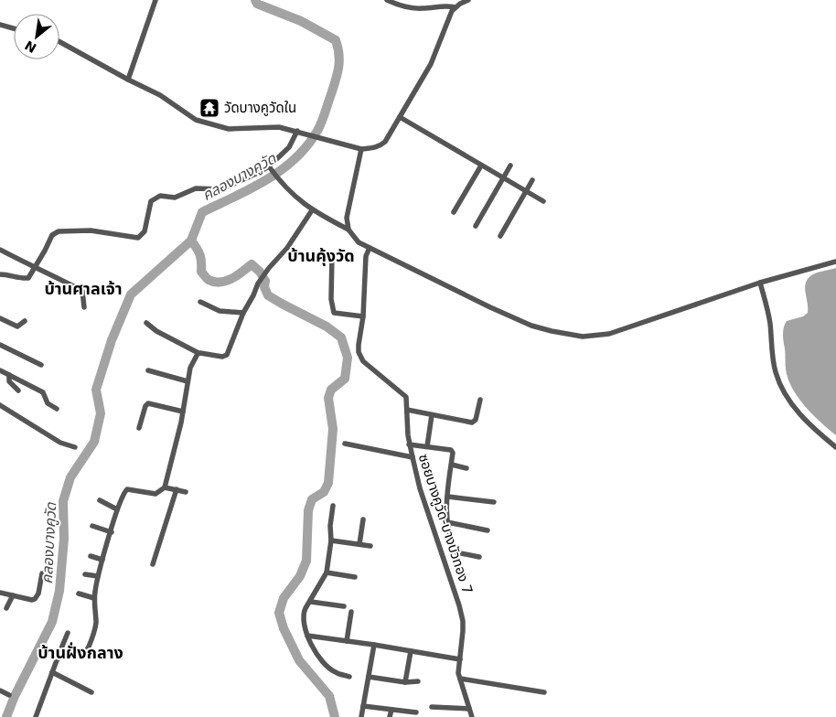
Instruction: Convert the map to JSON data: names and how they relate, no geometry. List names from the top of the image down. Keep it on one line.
{"streets":{"street":["ซอยบางคูวัด-บางบัวทอง 7"]},"districts":["บ้านคุ้งวัด","บ้านศาลเจ้า","บ้านฝั่งกลาง"],"water":["คลองบางคูวัด"],"places":{"temple":["วัดบางคูวัดใน"]},"north":"bottom left"}
